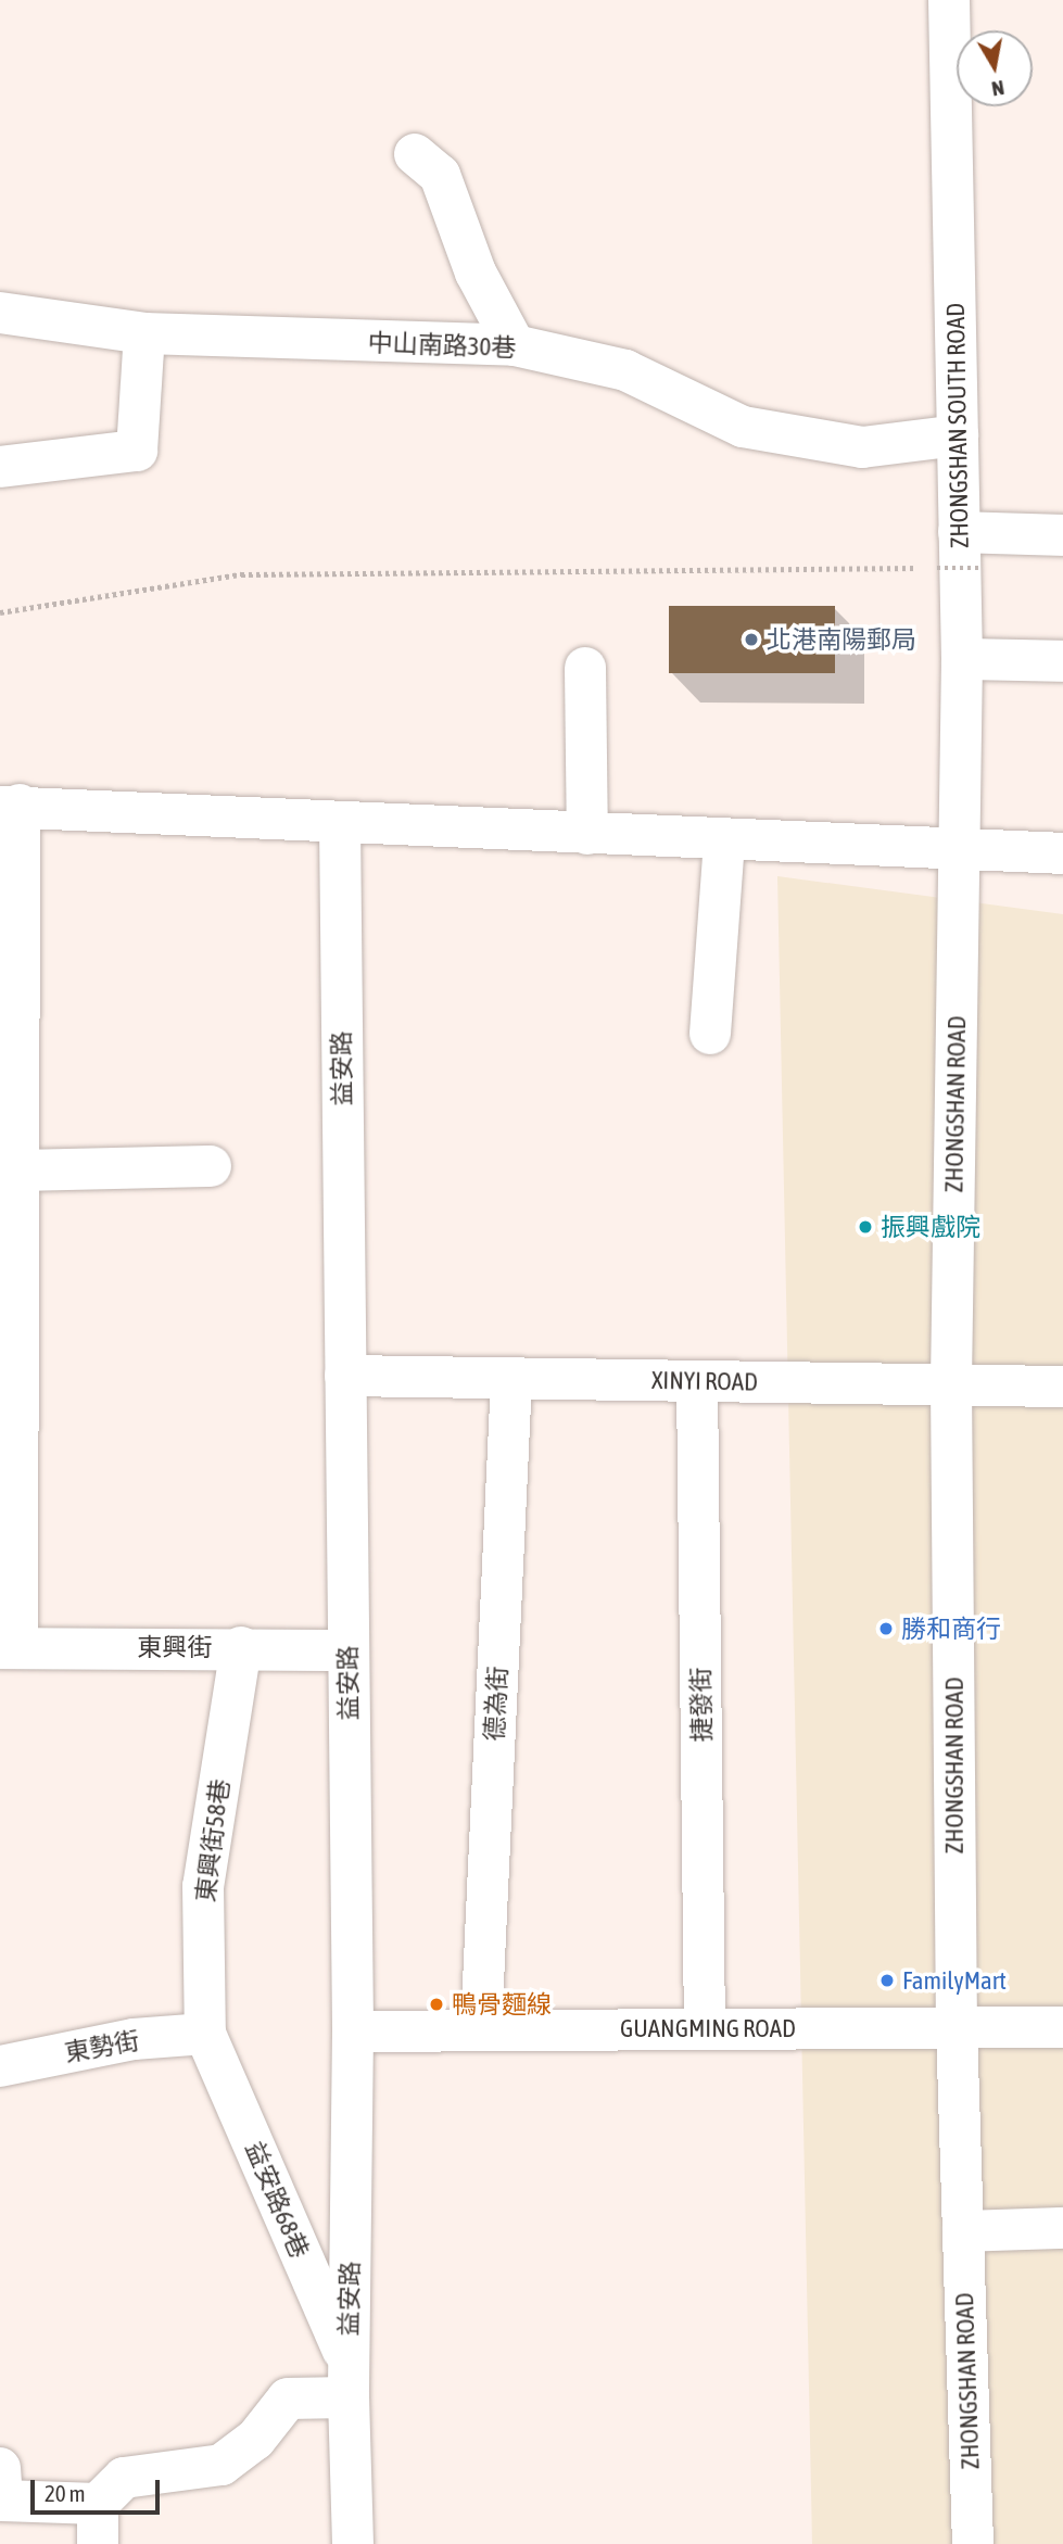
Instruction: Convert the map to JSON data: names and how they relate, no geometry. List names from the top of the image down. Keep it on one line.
{"streets":{"street":["中山南路30巷","ZHONGSHAN SOUTH ROAD","益安路","ZHONGSHAN ROAD","XINYI ROAD","東興街","德為街","捷發街","東興街58巷","GUANGMING ROAD","東勢街","益安路68巷"]},"crossings":[["中山南路30巷","ZHONGSHAN SOUTH ROAD"],["ZHONGSHAN SOUTH ROAD","ZHONGSHAN ROAD"],["益安路","XINYI ROAD"],["益安路","東興街"],["益安路","GUANGMING ROAD"],["益安路","益安路68巷"],["ZHONGSHAN ROAD","XINYI ROAD"],["ZHONGSHAN ROAD","GUANGMING ROAD"],["XINYI ROAD","德為街"],["XINYI ROAD","捷發街"],["東興街","東興街58巷"],["德為街","GUANGMING ROAD"],["捷發街","GUANGMING ROAD"],["東興街58巷","東勢街"],["東興街58巷","益安路68巷"],["東勢街","益安路68巷"]],"places":["北港南陽郵局","振興戲院","勝和商行","FamilyMart","鴨骨麵線"],"scale_bar":"20 m","north":"bottom"}
